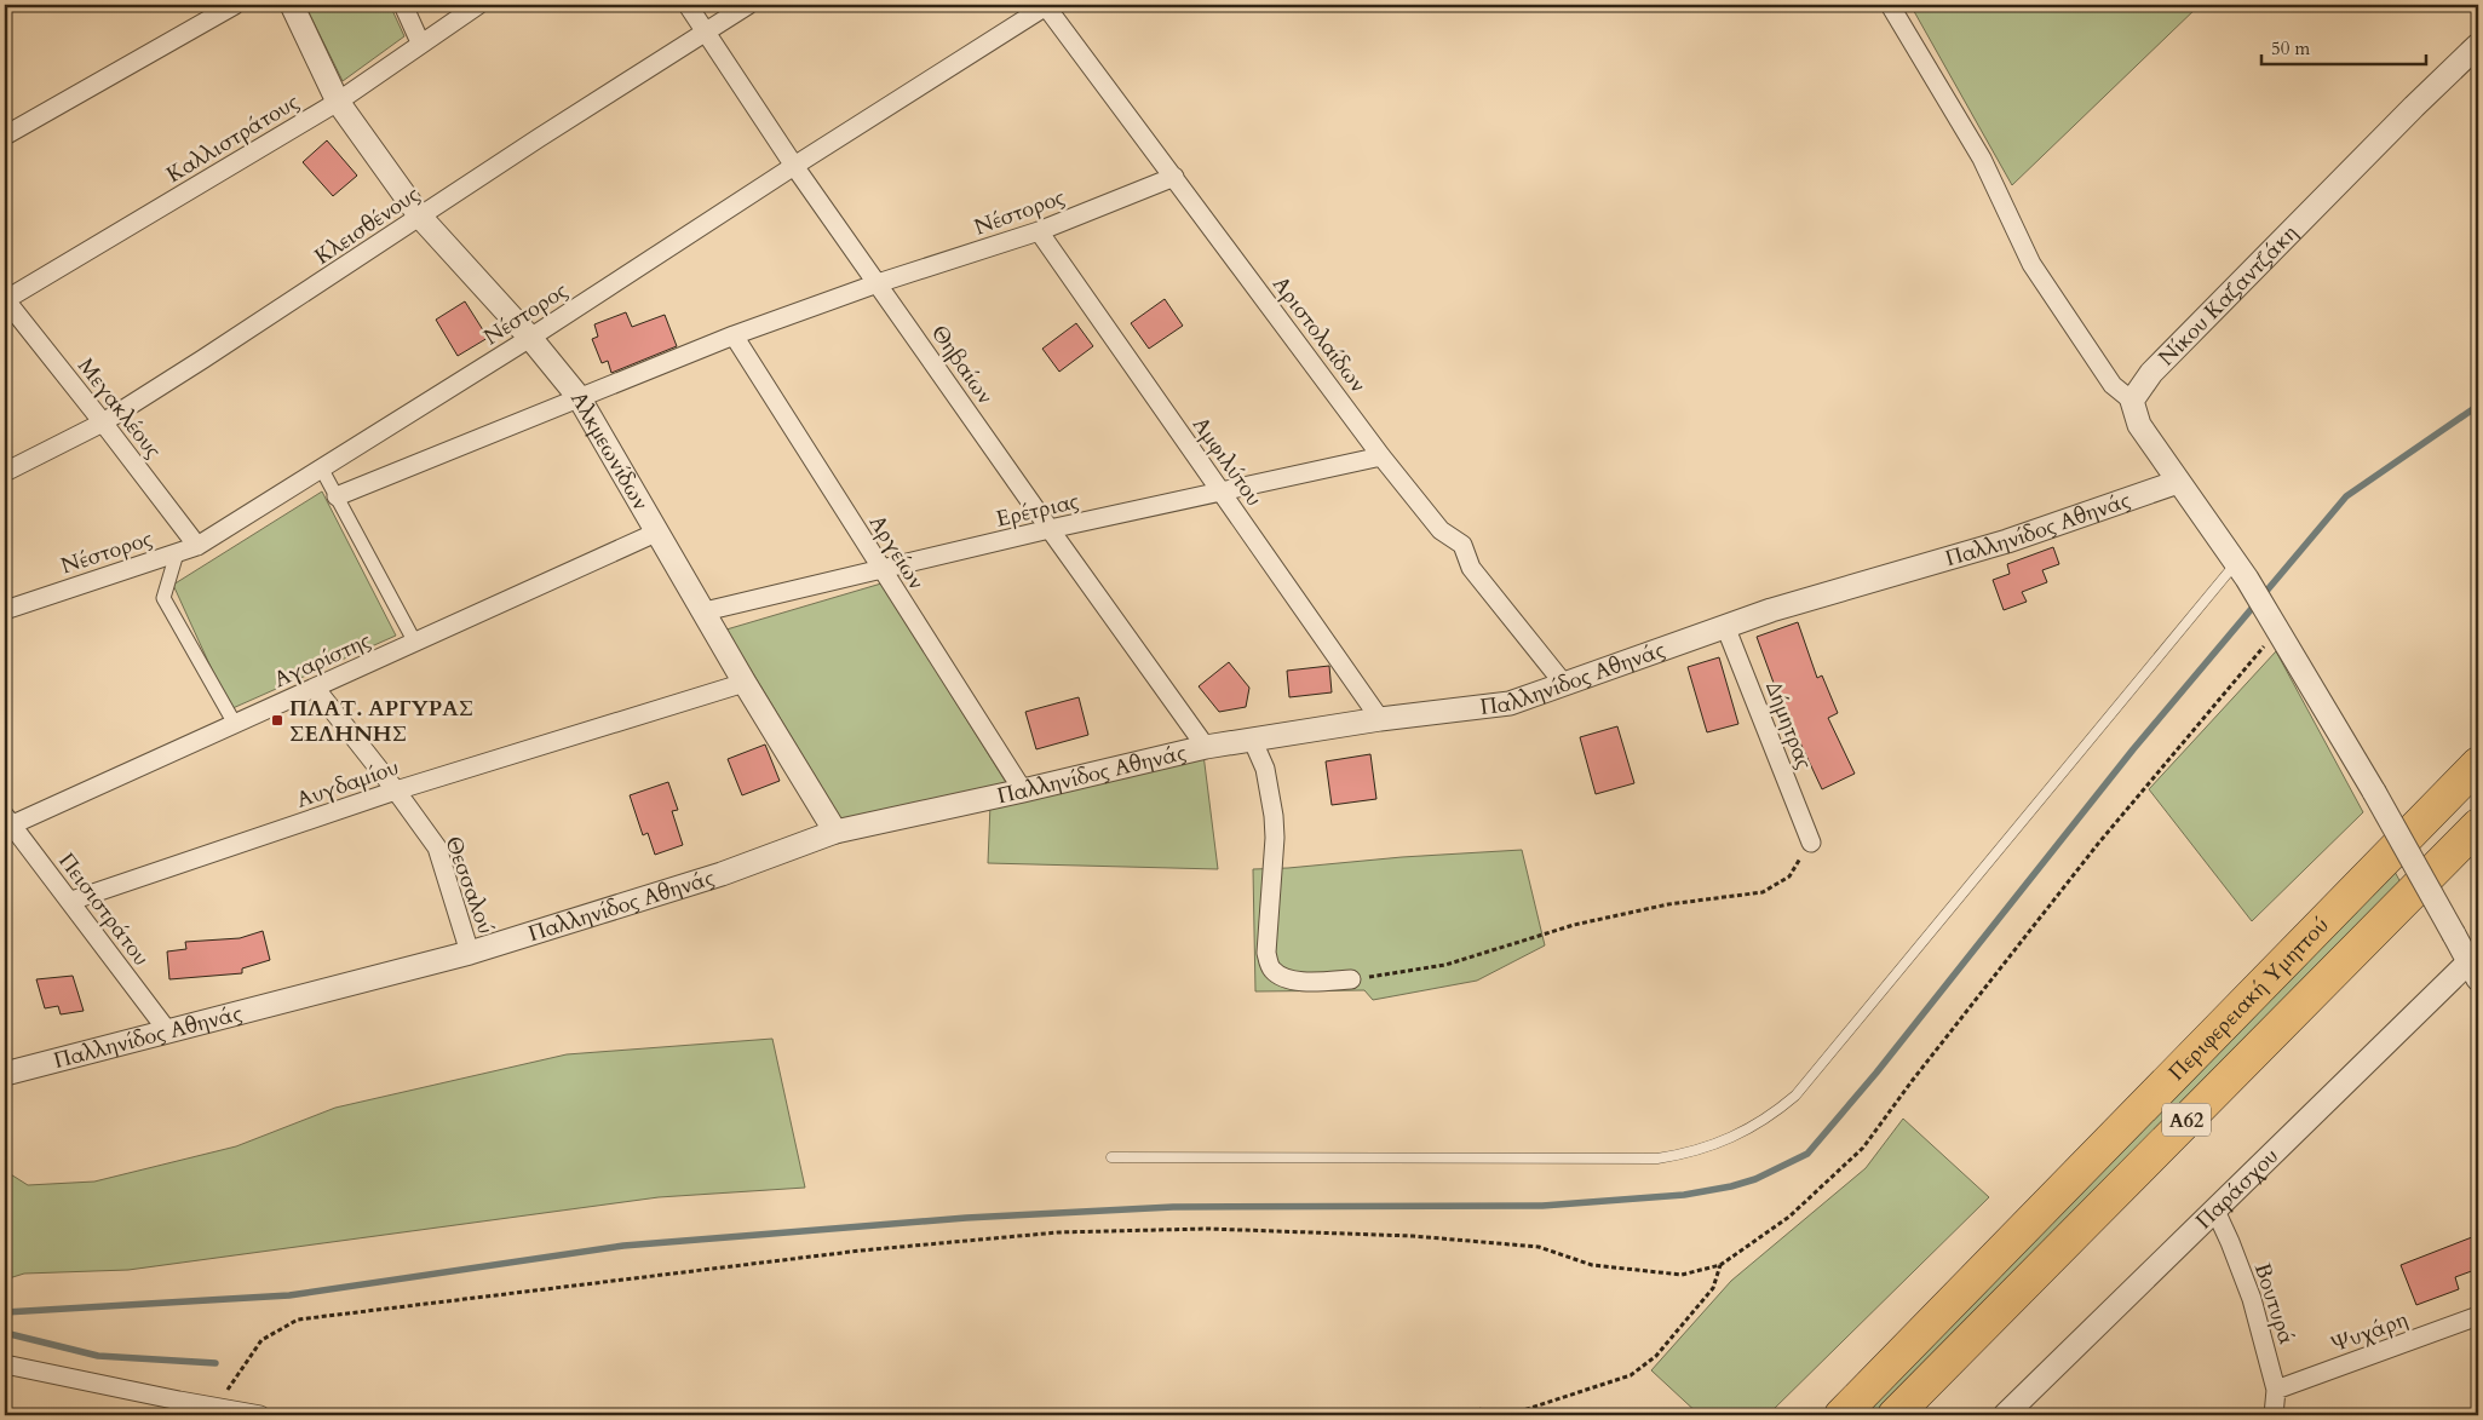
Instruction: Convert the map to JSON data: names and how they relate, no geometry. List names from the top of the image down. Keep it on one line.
{"streets":{"highway":["Περιφερειακή Υμηττού","Α62"],"street":["Καλλιστράτους","Νέστορος","Κλεισθένους","Νίκου Καζαντζάκη","Αριστολαίδων","Θηβαίων","Μεγακλέους","Αλκμεωνίδων","Αμφιλύτου","Ερέτριας","Παλληνίδος Αθηνάς","Αργείων","Αγαρίστης","Δήμητρας","Αυγδαμίου","Θεσσαλού","Πεισιστράτου","Παράσχου","Βουτυρά","Ψυχάρη"]},"crossings":[["Καλλιστράτους","Μεγακλέους"],["Καλλιστράτους","Αλκμεωνίδων"],["Νέστορος","Αριστολαίδων"],["Νέστορος","Θηβαίων"],["Νέστορος","Μεγακλέους"],["Νέστορος","Αλκμεωνίδων"],["Νέστορος","Αμφιλύτου"],["Νέστορος","Αργείων"],["Κλεισθένους","Θηβαίων"],["Κλεισθένους","Μεγακλέους"],["Κλεισθένους","Αλκμεωνίδων"],["Αριστολαίδων","Ερέτριας"],["Αριστολαίδων","Παλληνίδος Αθηνάς"],["Θηβαίων","Ερέτριας"],["Θηβαίων","Παλληνίδος Αθηνάς"],["Αλκμεωνίδων","Ερέτριας"],["Αλκμεωνίδων","Παλληνίδος Αθηνάς"],["Αλκμεωνίδων","Αγαρίστης"],["Αλκμεωνίδων","Αυγδαμίου"],["Αμφιλύτου","Ερέτριας"],["Αμφιλύτου","Παλληνίδος Αθηνάς"],["Ερέτριας","Αργείων"],["Παλληνίδος Αθηνάς","Αργείων"],["Παλληνίδος Αθηνάς","Δήμητρας"],["Παλληνίδος Αθηνάς","Θεσσαλού"],["Παλληνίδος Αθηνάς","Πεισιστράτου"],["Αγαρίστης","Θεσσαλού"],["Αγαρίστης","Πεισιστράτου"],["Αυγδαμίου","Θεσσαλού"],["Αυγδαμίου","Πεισιστράτου"],["Παράσχου","Βουτυρά"],["Βουτυρά","Ψυχάρη"]],"places":{"transit":["ΠΛΑΤ. ΑΡΓΥΡΑΣ ΣΕΛΗΝΗΣ"]},"scale_bar":"50 m"}
